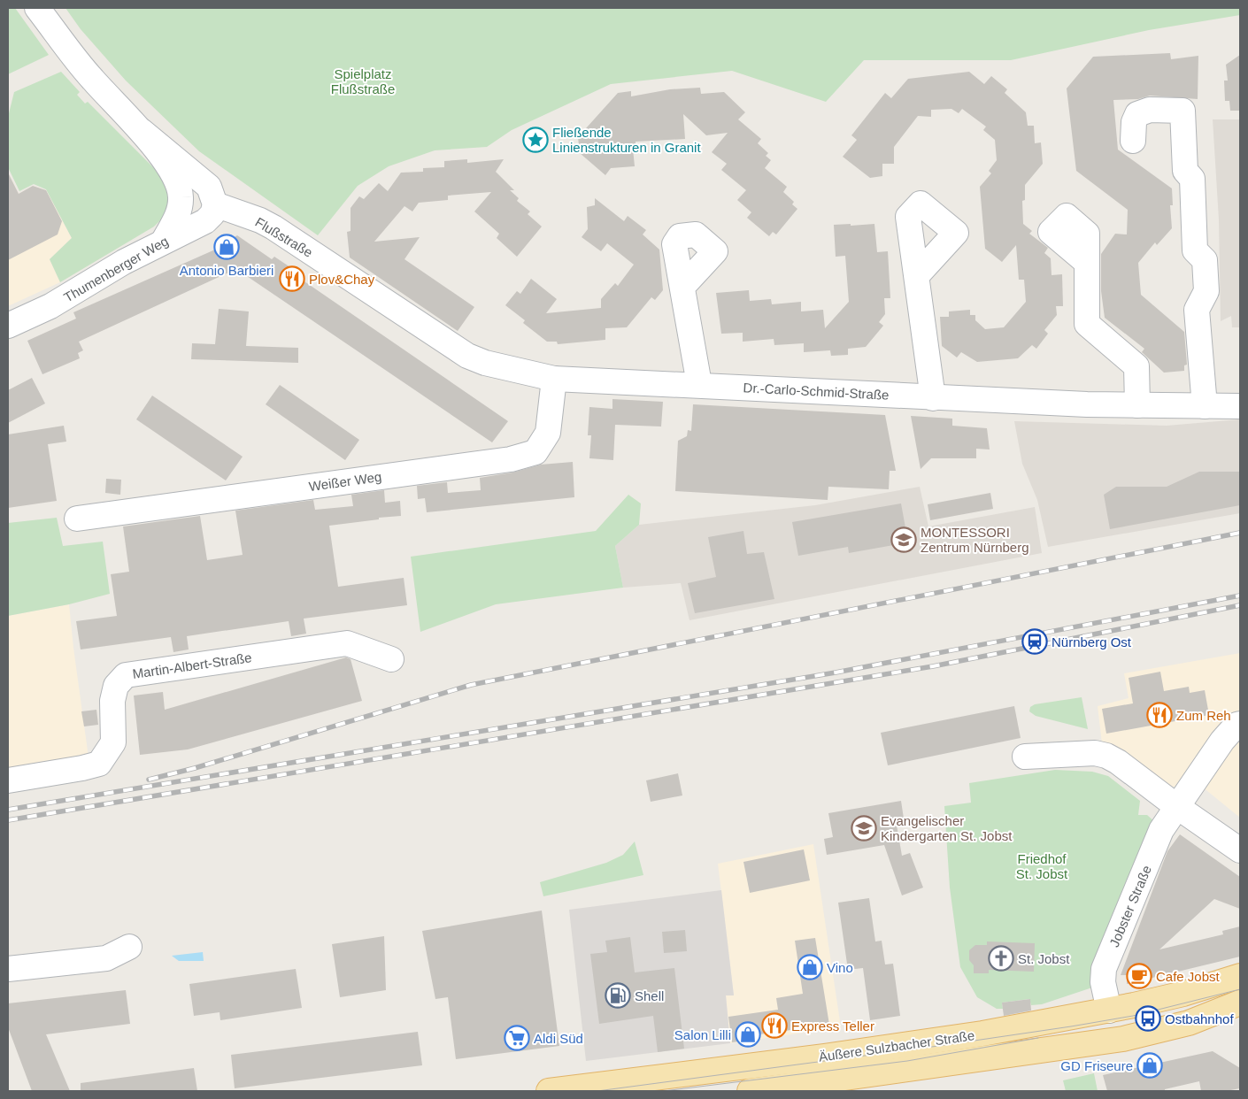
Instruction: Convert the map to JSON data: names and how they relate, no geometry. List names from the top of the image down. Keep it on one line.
{"streets":{"main road":["Äußere Sulzbacher Straße"],"street":["Flußstraße","Thumenberger Weg","Dr.-Carlo-Schmid-Straße","Weißer Weg","Martin-Albert-Straße","Jobster Straße"]},"crossings":[["Flußstraße","Thumenberger Weg"],["Flußstraße","Dr.-Carlo-Schmid-Straße"],["Dr.-Carlo-Schmid-Straße","Weißer Weg"],["Jobster Straße","Äußere Sulzbacher Straße"]],"parks":["Spielplatz Flußstraße","Friedhof St. Jobst"],"places":{"place":["Fließende Linienstrukturen in Granit"],"shop":["Antonio Barbieri","Vino","Salon Lilli","GD Friseure"],"restaurant":["Plov&Chay","Zum Reh","Express Teller"],"school or university":["MONTESSORI Zentrum Nürnberg","Evangelischer Kindergarten St. Jobst"],"station":["Nürnberg Ost"],"church":["St. Jobst"],"cafe":["Cafe Jobst"],"fuel station":["Shell"],"bus stop":["Ostbahnhof"],"supermarket":["Aldi Süd"]}}
